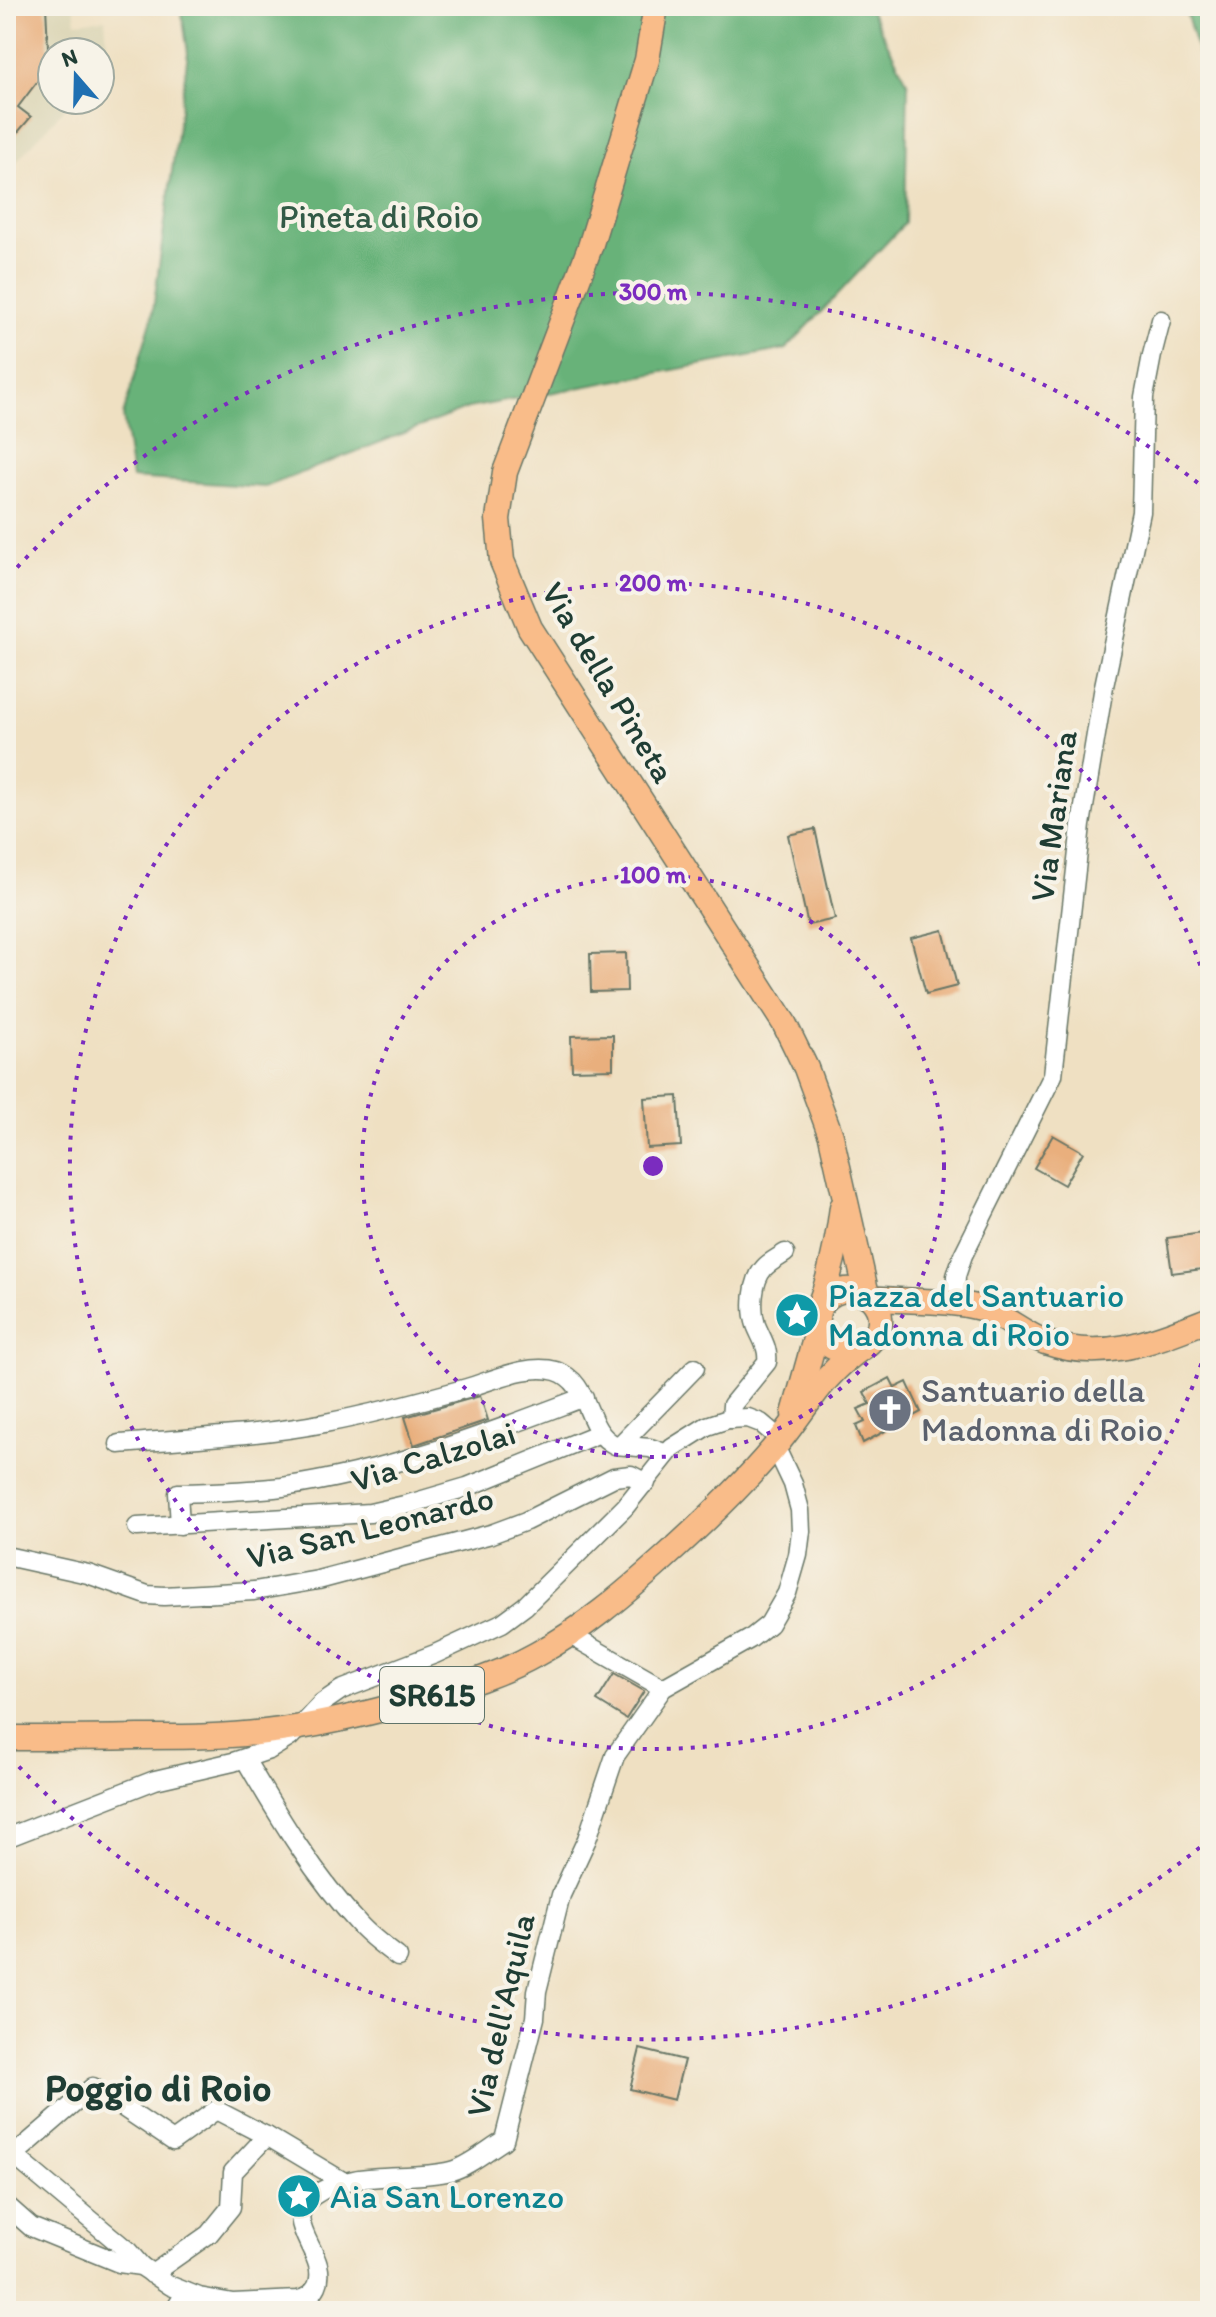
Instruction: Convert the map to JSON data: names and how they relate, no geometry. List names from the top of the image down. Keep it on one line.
{"streets":{"main road":["Via della Pineta","SR615"],"street":["Via Mariana","Via Calzolai","Via San Leonardo","Via dell'Aquila"]},"crossings":[["Via della Pineta","SR615"],["Via Mariana","SR615"],["SR615","Via dell'Aquila"]],"districts":["Poggio di Roio"],"parks":["Pineta di Roio"],"places":{"place":["Piazza del Santuario Madonna di Roio","Aia San Lorenzo"],"church":["Santuario della Madonna di Roio"]},"north":"top","rings":["300 m","200 m","100 m"]}
